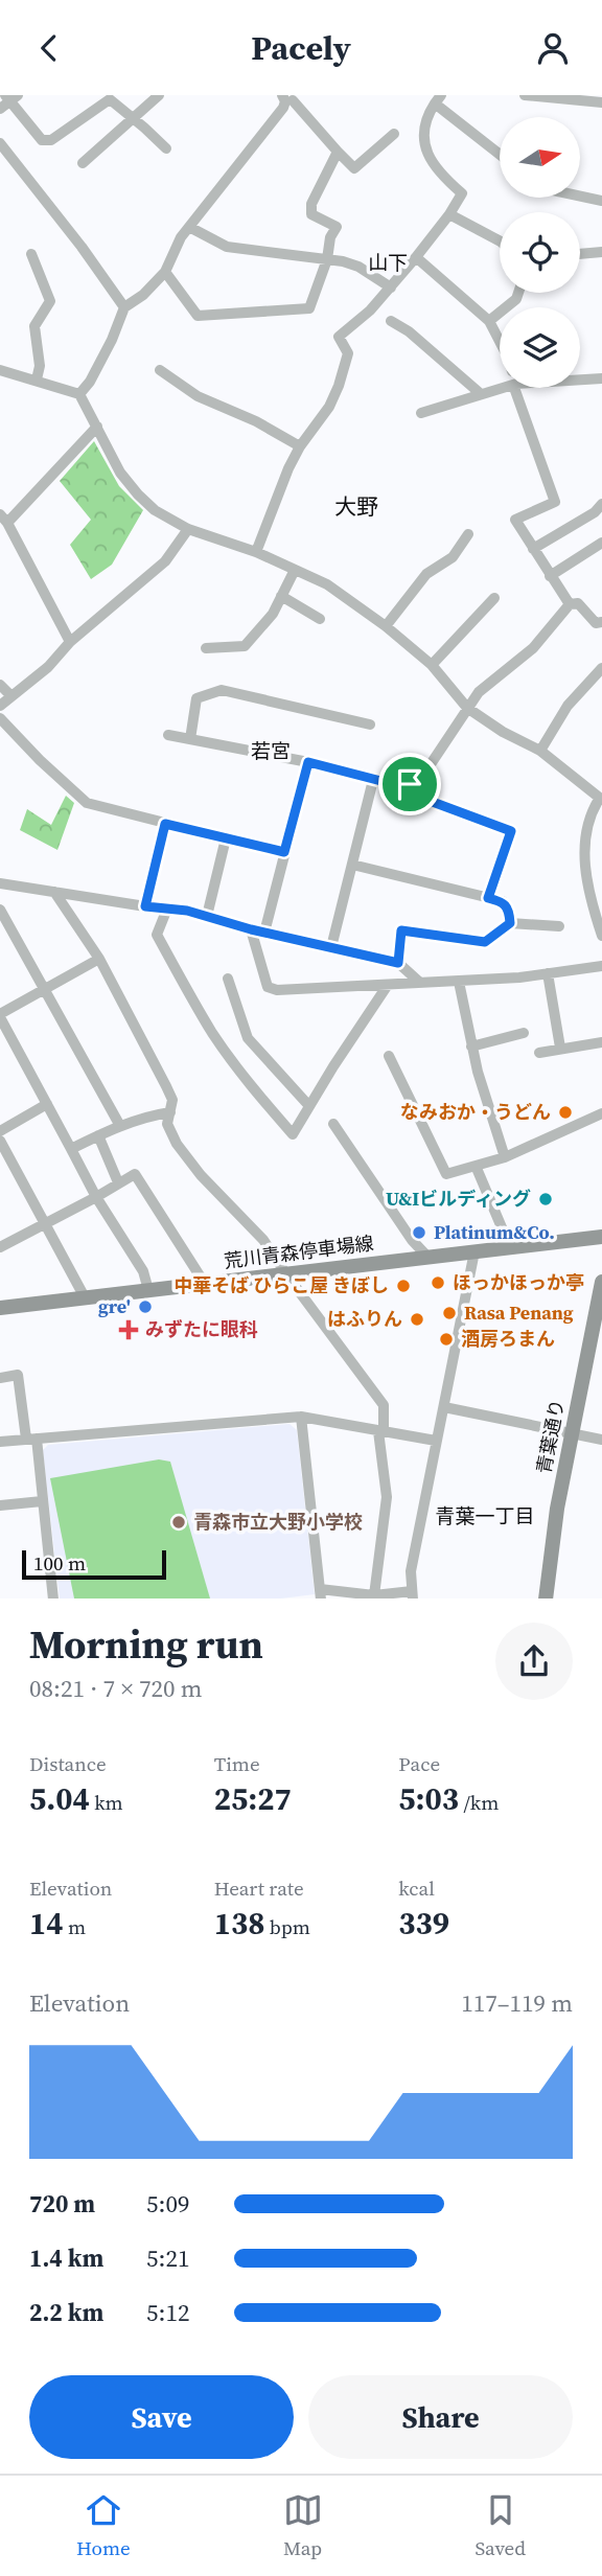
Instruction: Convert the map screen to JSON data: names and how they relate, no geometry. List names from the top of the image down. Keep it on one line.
{"streets":{"main road":["荒川青森停車場線","青葉通り"]},"districts":["山下","大野","若宮","青葉一丁目"],"places":{"other":["なみおか・うどん","U&Iビルディング","Platinum&Co.","ほっかほっか亭","中華そば ひらこ屋 きぼし","gre'","Rasa Penang","はふりん","酒房ろまん","青森市立大野小学校"],"health":["みずたに眼科"]},"scale_bar":"100 m","north":"right","page":{"header":"Pacely","scale":"100 m","heading":["Morning run","08:21 · 7 × 720 m"],"stats":[["Distance","5.04 km"],["Time","25:27"],["Pace","5:03 /km"],["Elevation","14 m"],["Heart rate","138 bpm"],["kcal","339"]],"chart":["Elevation","117–119 m"],"list":[{"name":"720 m","note":"5:09"},{"name":"1.4 km","note":"5:21"},{"name":"2.2 km","note":"5:12"}],"buttons":["Save","Share"],"tabs":["Home","Map","Saved"]}}
